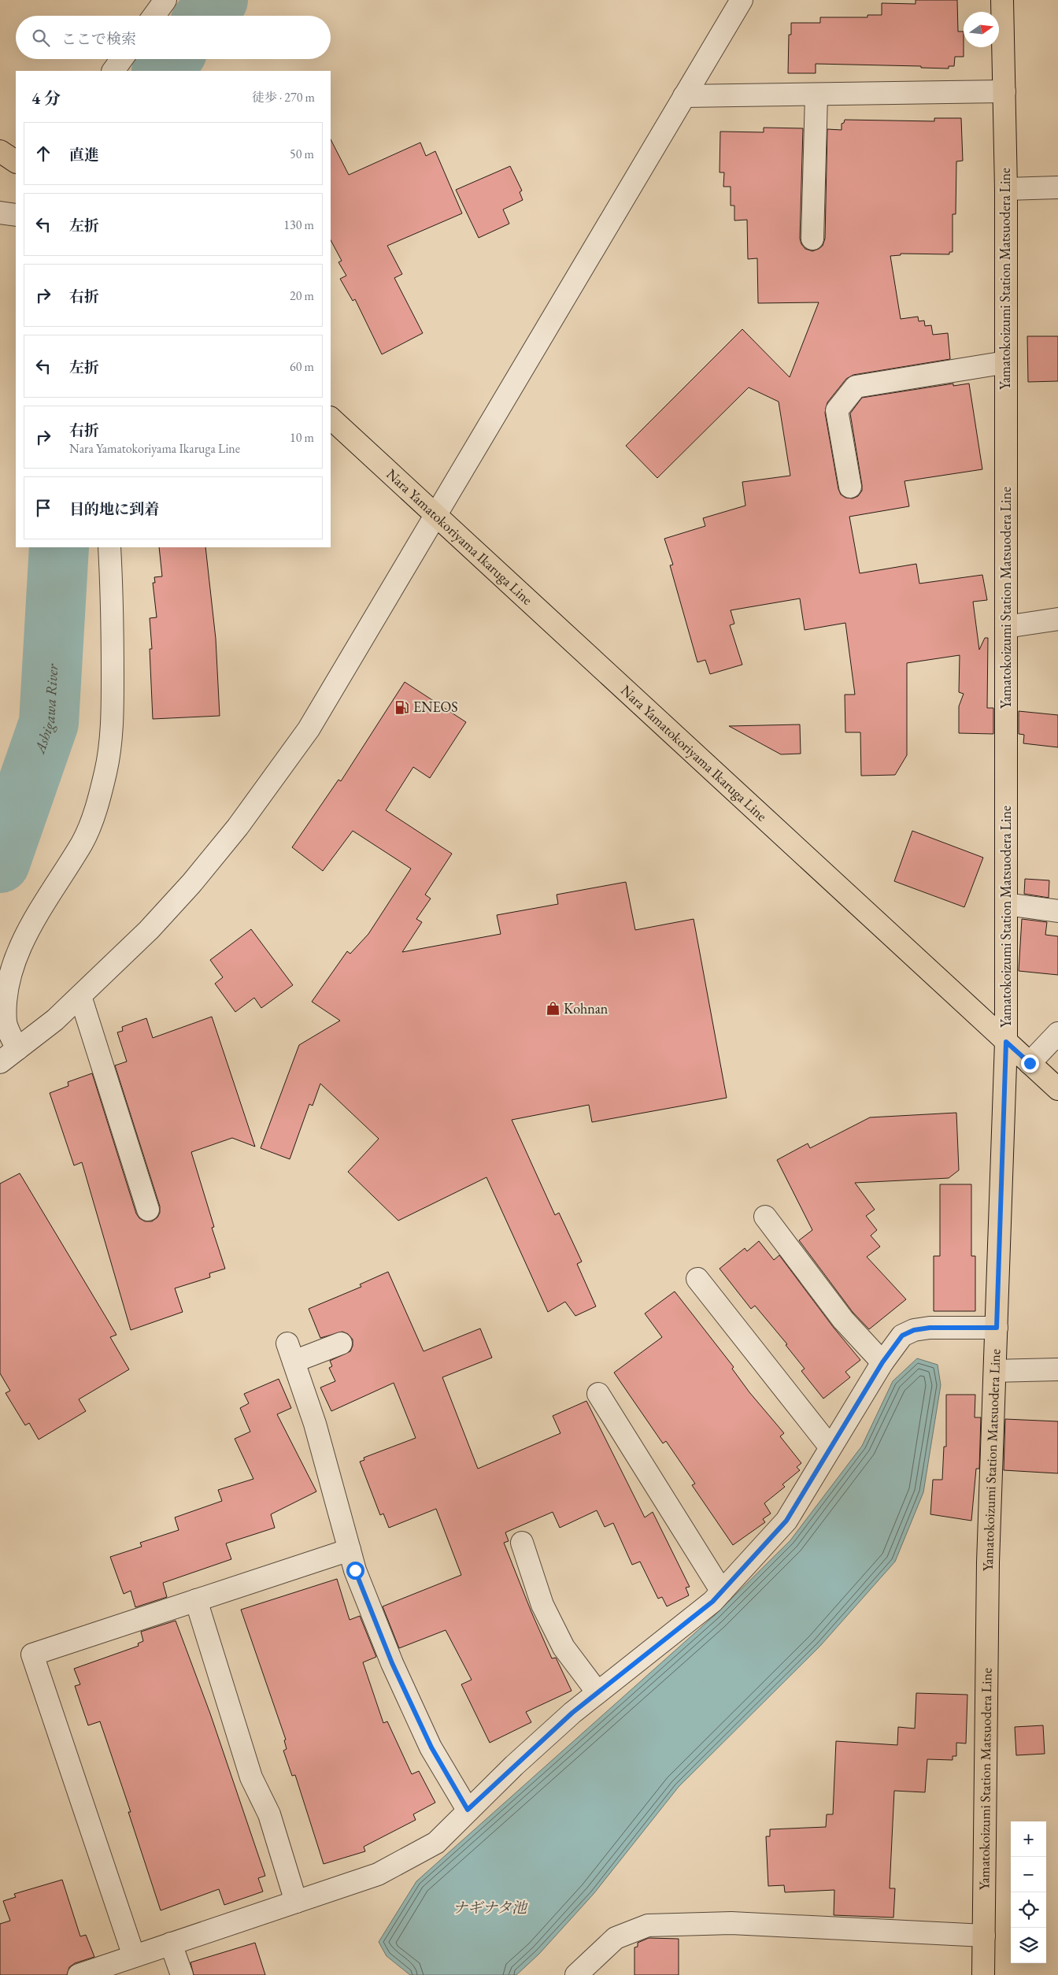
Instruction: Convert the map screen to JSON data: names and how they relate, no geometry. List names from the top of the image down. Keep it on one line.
{"streets":{"main road":["Yamatokoizumi Station Matsuodera Line","Nara Yamatokoriyama Ikaruga Line"]},"crossings":[["Yamatokoizumi Station Matsuodera Line","Nara Yamatokoriyama Ikaruga Line"]],"water":["Ashigawa River","ナギナタ池"],"places":{"fuel station":["ENEOS"],"shop":["Kohnan"]},"north":"right","page":{"search":"ここで検索","heading":["4 分","徒歩 · 270 m"],"list":[["直進","50 m"],["左折","130 m"],["右折","20 m"],["左折","60 m"],["右折","Nara Yamatokoriyama Ikaruga Line","10 m"],"目的地に到着"],"map_buttons":["+","−"]}}
